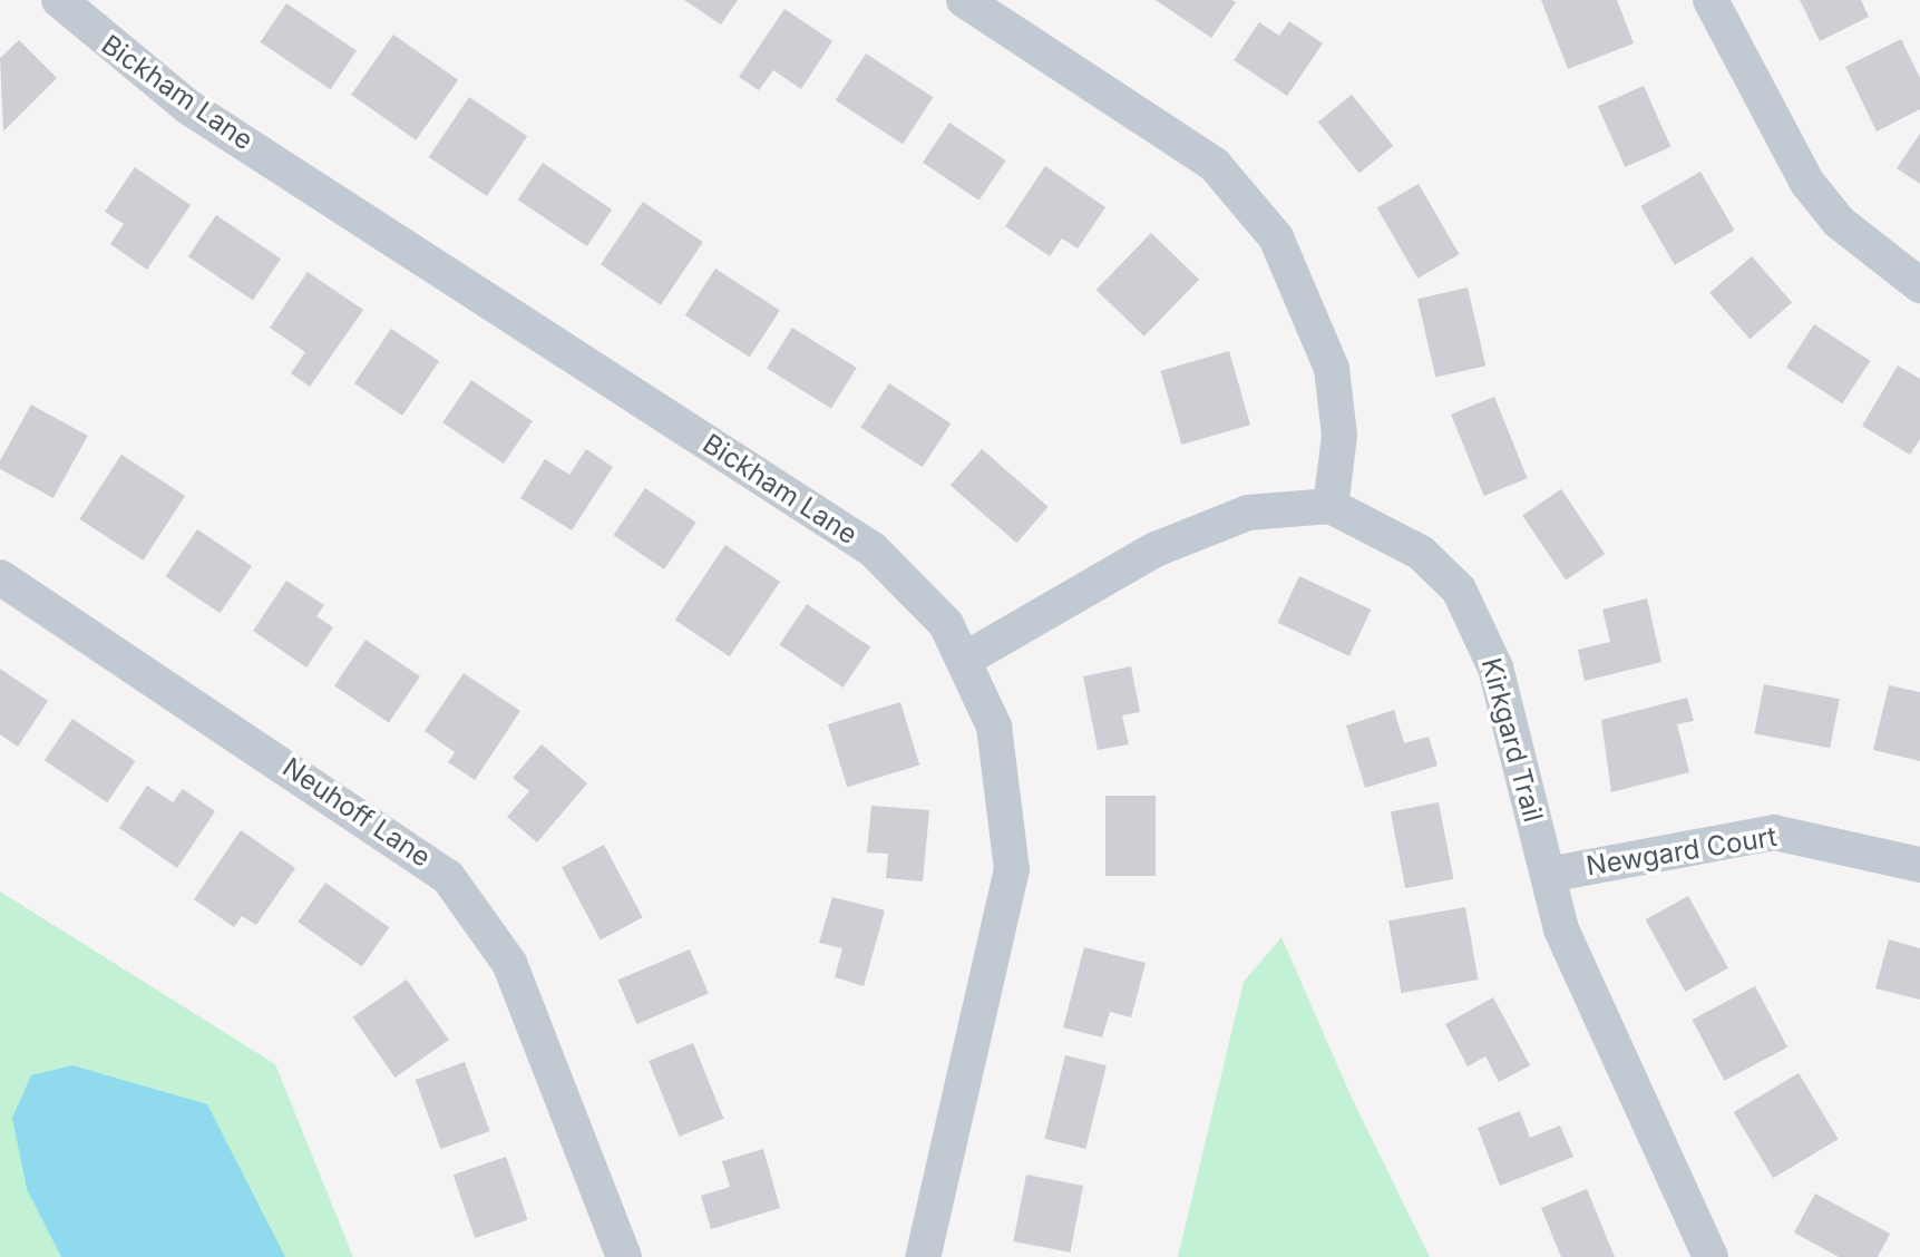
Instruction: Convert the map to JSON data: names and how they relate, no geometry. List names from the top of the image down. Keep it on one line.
{"streets":{"street":["Bickham Lane","Kirkgard Trail","Neuhoff Lane","Newgard Court"]},"crossings":[["Kirkgard Trail","Newgard Court"]]}
